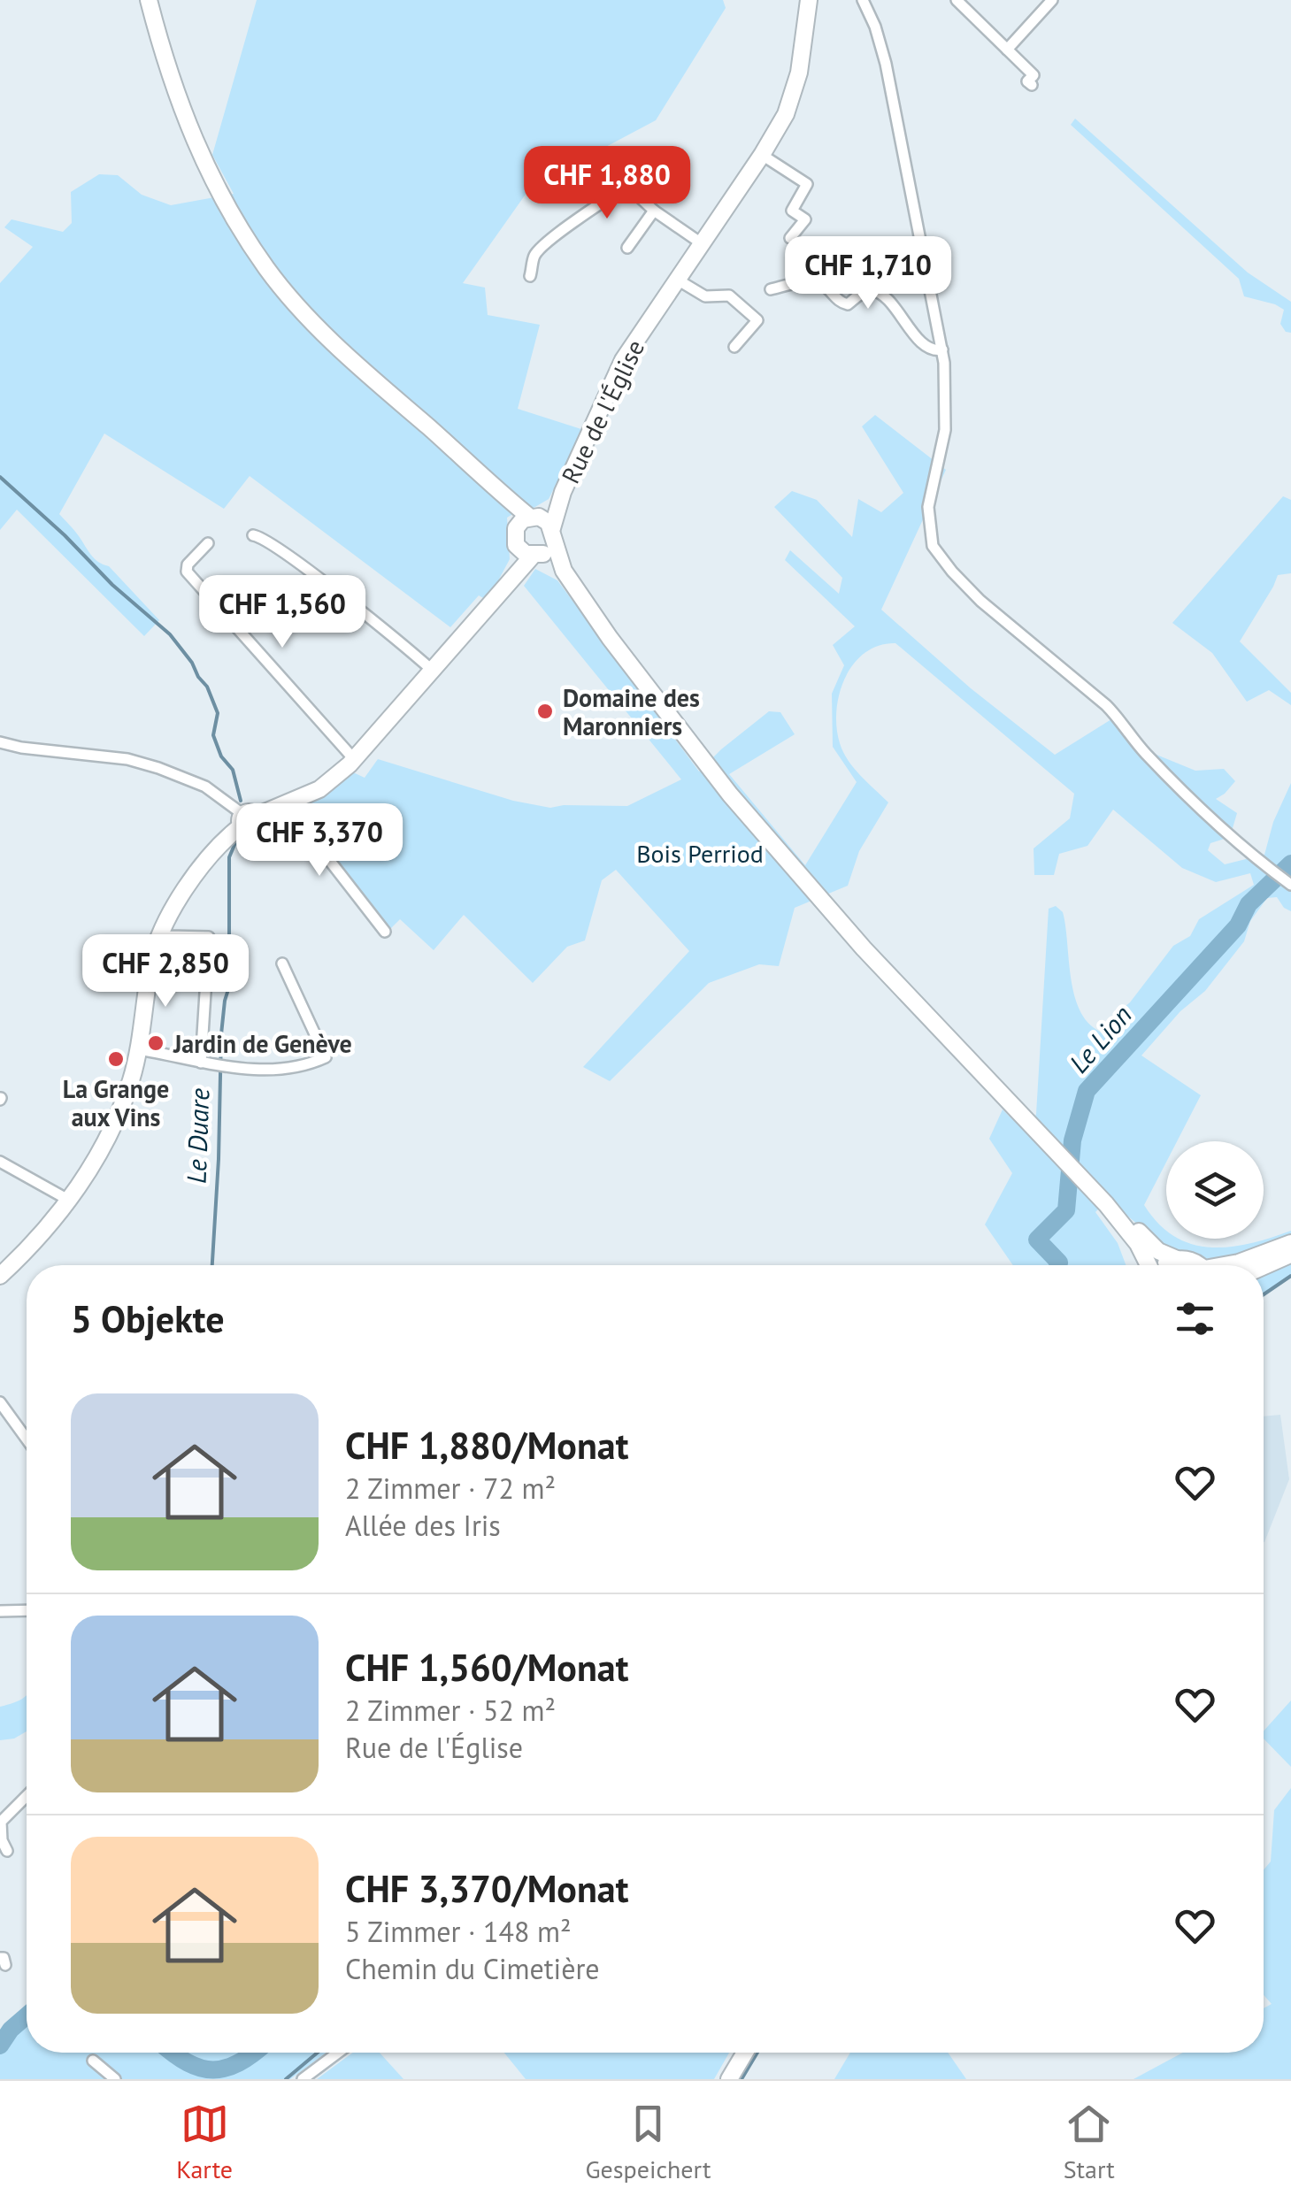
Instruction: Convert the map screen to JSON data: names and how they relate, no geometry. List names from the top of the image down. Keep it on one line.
{"streets":{"main road":["Rue de l'Église"]},"water":["Le Lion","Le Duare"],"parks":["Bois Perriod"],"places":["Domaine des Maronniers","Jardin de Genève","La Grange aux Vins"],"page":{"price":["CHF 1,880","CHF 1,710","CHF 1,560","CHF 3,370","CHF 2,850"],"heading":"5 Objekte","list":[{"name":"CHF 1,880/Monat","note":"2 Zimmer · 72 m² · Allée des Iris"},{"name":"CHF 1,560/Monat","note":"2 Zimmer · 52 m² · Rue de l'Église"},{"name":"CHF 3,370/Monat","note":"5 Zimmer · 148 m² · Chemin du Cimetière"}],"tabs":["Karte","Gespeichert","Start"]}}
